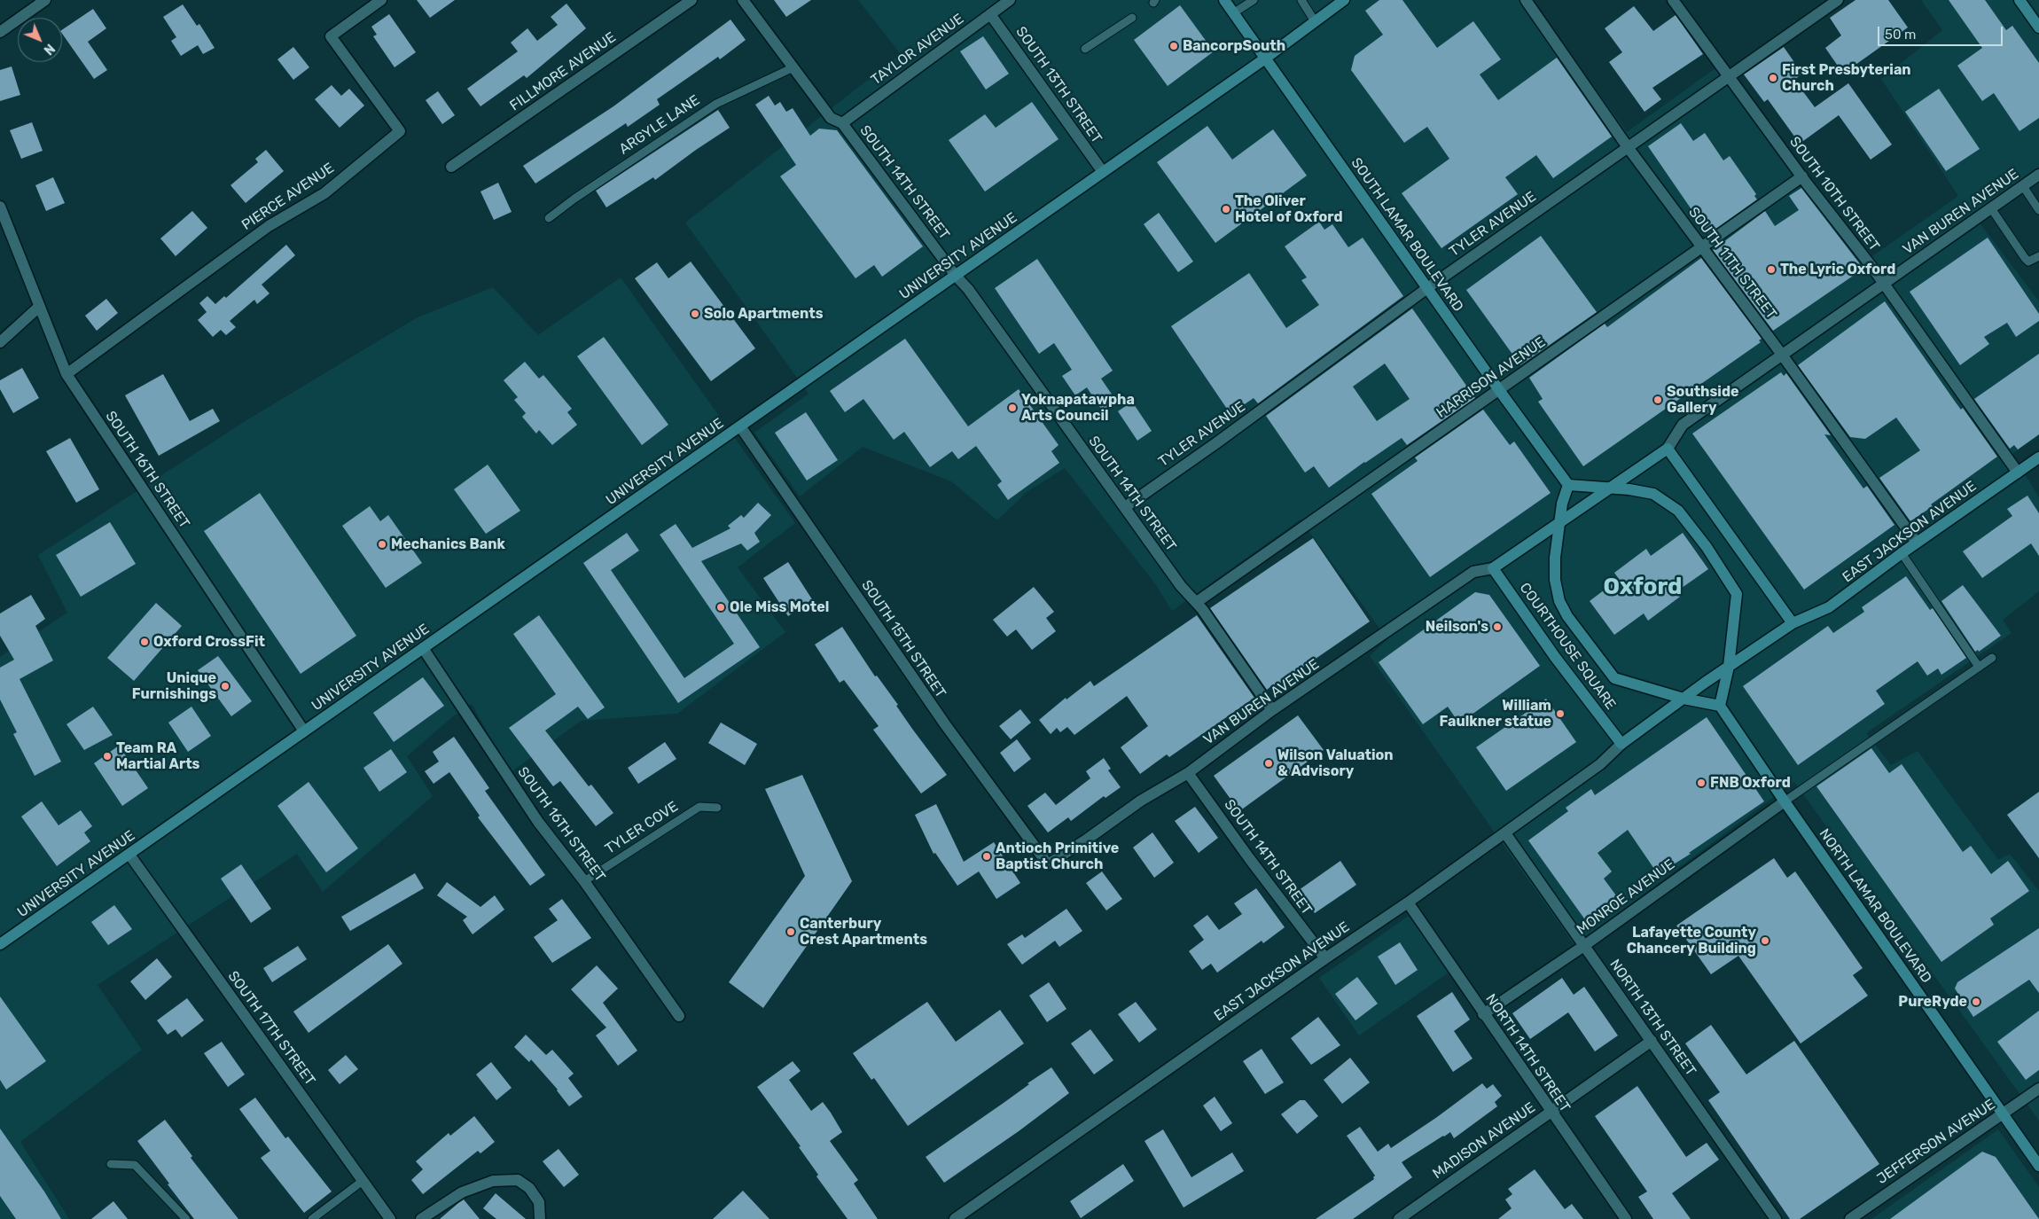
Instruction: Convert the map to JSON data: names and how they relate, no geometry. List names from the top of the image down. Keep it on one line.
{"streets":{"street":["TAYLOR AVENUE","FILLMORE AVENUE","SOUTH 13TH STREET","SOUTH 14TH STREET","SOUTH 10TH STREET","PIERCE AVENUE","VAN BUREN AVENUE","TYLER AVENUE","SOUTH LAMAR BOULEVARD","UNIVERSITY AVENUE","SOUTH 11TH STREET","HARRISON AVENUE","SOUTH 16TH STREET","EAST JACKSON AVENUE","SOUTH 15TH STREET","COURTHOUSE SQUARE","MONROE AVENUE","NORTH LAMAR BOULEVARD","NORTH 13TH STREET","SOUTH 17TH STREET","NORTH 14TH STREET","MADISON AVENUE","JEFFERSON AVENUE"],"lane":["ARGYLE LANE","TYLER COVE"]},"crossings":[["TAYLOR AVENUE","SOUTH 13TH STREET"],["TAYLOR AVENUE","SOUTH 14TH STREET"],["SOUTH 13TH STREET","UNIVERSITY AVENUE"],["ARGYLE LANE","SOUTH 14TH STREET"],["SOUTH 14TH STREET","VAN BUREN AVENUE"],["SOUTH 14TH STREET","TYLER AVENUE"],["SOUTH 14TH STREET","UNIVERSITY AVENUE"],["SOUTH 14TH STREET","HARRISON AVENUE"],["SOUTH 14TH STREET","EAST JACKSON AVENUE"],["SOUTH 10TH STREET","VAN BUREN AVENUE"],["SOUTH 10TH STREET","TYLER AVENUE"],["SOUTH 10TH STREET","HARRISON AVENUE"],["SOUTH 10TH STREET","EAST JACKSON AVENUE"],["PIERCE AVENUE","SOUTH 16TH STREET"],["VAN BUREN AVENUE","SOUTH 11TH STREET"],["VAN BUREN AVENUE","SOUTH 15TH STREET"],["VAN BUREN AVENUE","COURTHOUSE SQUARE"],["TYLER AVENUE","SOUTH LAMAR BOULEVARD"],["TYLER AVENUE","SOUTH 11TH STREET"],["SOUTH LAMAR BOULEVARD","UNIVERSITY AVENUE"],["SOUTH LAMAR BOULEVARD","HARRISON AVENUE"],["SOUTH LAMAR BOULEVARD","COURTHOUSE SQUARE"],["UNIVERSITY AVENUE","SOUTH 16TH STREET"],["UNIVERSITY AVENUE","SOUTH 15TH STREET"],["UNIVERSITY AVENUE","SOUTH 17TH STREET"],["SOUTH 11TH STREET","HARRISON AVENUE"],["SOUTH 11TH STREET","EAST JACKSON AVENUE"],["SOUTH 16TH STREET","TYLER COVE"],["EAST JACKSON AVENUE","COURTHOUSE SQUARE"],["EAST JACKSON AVENUE","NORTH 13TH STREET"],["EAST JACKSON AVENUE","NORTH 14TH STREET"],["COURTHOUSE SQUARE","NORTH LAMAR BOULEVARD"],["MONROE AVENUE","NORTH LAMAR BOULEVARD"],["MONROE AVENUE","NORTH 13TH STREET"],["MONROE AVENUE","NORTH 14TH STREET"],["NORTH LAMAR BOULEVARD","JEFFERSON AVENUE"],["NORTH 13TH STREET","MADISON AVENUE"],["NORTH 14TH STREET","MADISON AVENUE"]],"districts":["Oxford"],"places":["BancorpSouth","First Presbyterian Church","The Oliver Hotel of Oxford","The Lyric Oxford","Solo Apartments","Southside Gallery","Yoknapatawpha Arts Council","Mechanics Bank","Ole Miss Motel","Neilson's","Oxford CrossFit","Unique Furnishings","William Faulkner statue","Team RA Martial Arts","Wilson Valuation & Advisory","FNB Oxford","Antioch Primitive Baptist Church","Canterbury Crest Apartments","Lafayette County Chancery Building","PureRyde"],"scale_bar":"50 m","north":"bottom right"}
